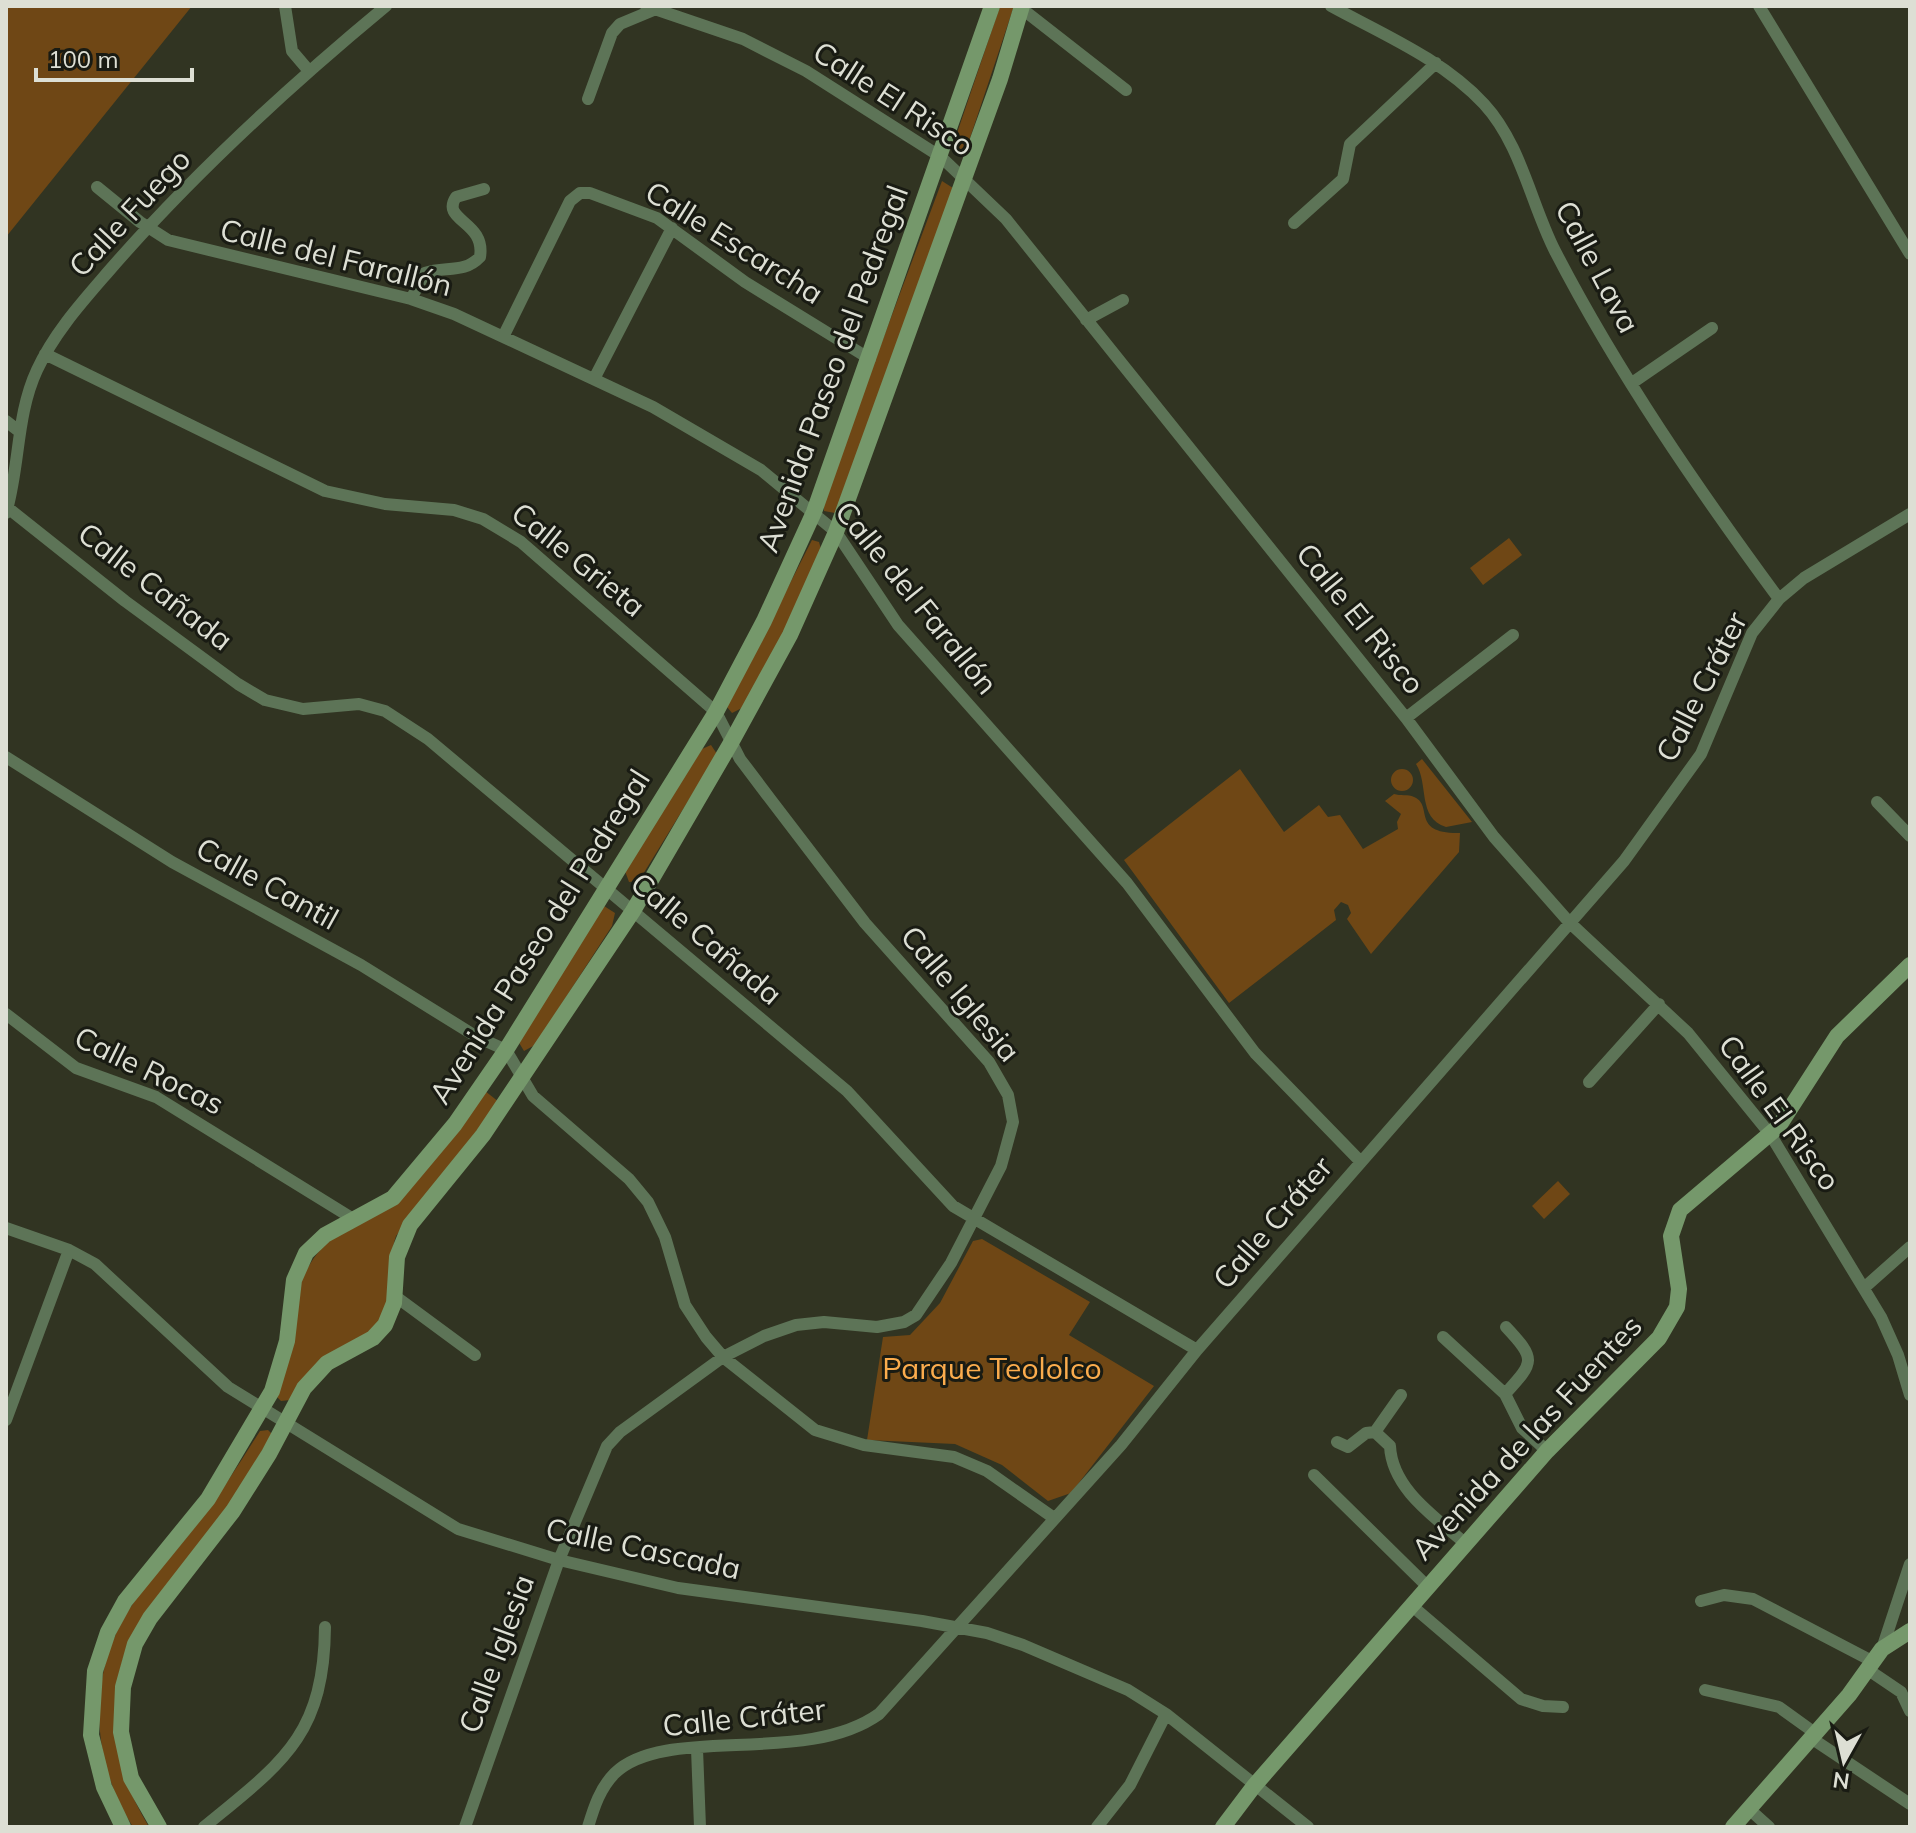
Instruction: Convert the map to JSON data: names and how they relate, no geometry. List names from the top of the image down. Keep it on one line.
{"streets":{"main road":["Avenida Paseo del Pedregal","Avenida de las Fuentes"],"street":["Calle El Risco","Calle Fuego","Calle Escarcha","Calle del Farallón","Calle Lava","Calle Grieta","Calle Cañada","Calle Cráter","Calle Cantil","Calle Iglesia","Calle Rocas","Calle Cascada"]},"crossings":[["Calle El Risco","Avenida Paseo del Pedregal"],["Calle El Risco","Calle Cráter"],["Calle El Risco","Avenida de las Fuentes"],["Calle Fuego","Calle del Farallón"],["Calle Fuego","Calle Grieta"],["Calle Fuego","Calle Cañada"],["Calle Escarcha","Calle del Farallón"],["Calle Escarcha","Avenida Paseo del Pedregal"],["Calle del Farallón","Avenida Paseo del Pedregal"],["Calle del Farallón","Calle Cráter"],["Calle Lava","Calle Cráter"],["Avenida Paseo del Pedregal","Calle Grieta"],["Avenida Paseo del Pedregal","Calle Cañada"],["Avenida Paseo del Pedregal","Calle Cantil"],["Avenida Paseo del Pedregal","Calle Iglesia"],["Avenida Paseo del Pedregal","Calle Rocas"],["Avenida Paseo del Pedregal","Calle Cascada"],["Calle Grieta","Calle Iglesia"],["Calle Cañada","Calle Cráter"],["Calle Cañada","Calle Iglesia"],["Calle Cráter","Calle Cascada"],["Calle Iglesia","Calle Cascada"],["Avenida de las Fuentes","Calle Cascada"]],"parks":["Parque Teololco"],"scale_bar":"100 m","north":"bottom"}
